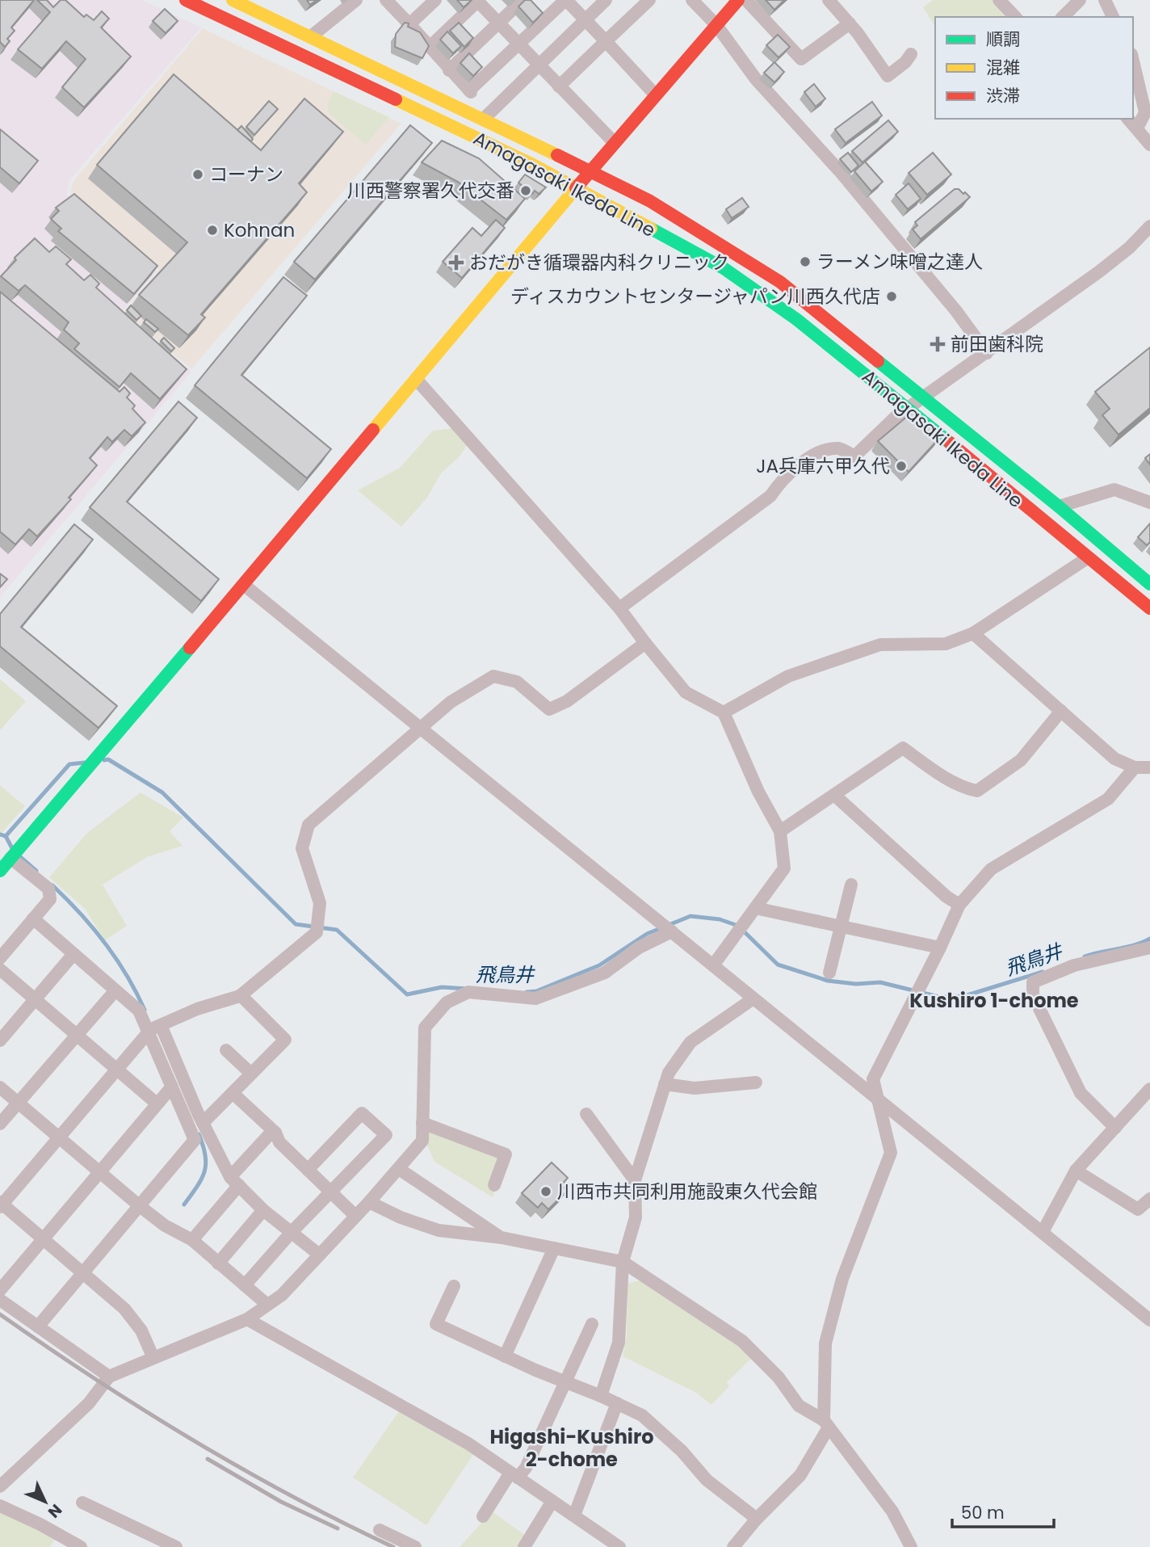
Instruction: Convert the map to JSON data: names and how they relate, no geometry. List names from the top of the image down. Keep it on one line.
{"streets":{"main road":["Amagasaki Ikeda Line"]},"districts":["Kushiro 1-chome","Higashi-Kushiro 2-chome"],"water":["飛鳥井"],"places":{"other":["コーナン","川西警察署久代交番","Kohnan","ラーメン味噌之達人","ディスカウントセンタージャパン川西久代店","JA兵庫六甲久代","川西市共同利用施設東久代会館"],"health":["おだがき循環器内科クリニック","前田歯科院"]},"legend":["順調","混雑","渋滞"],"scale_bar":"50 m","north":"bottom right"}
